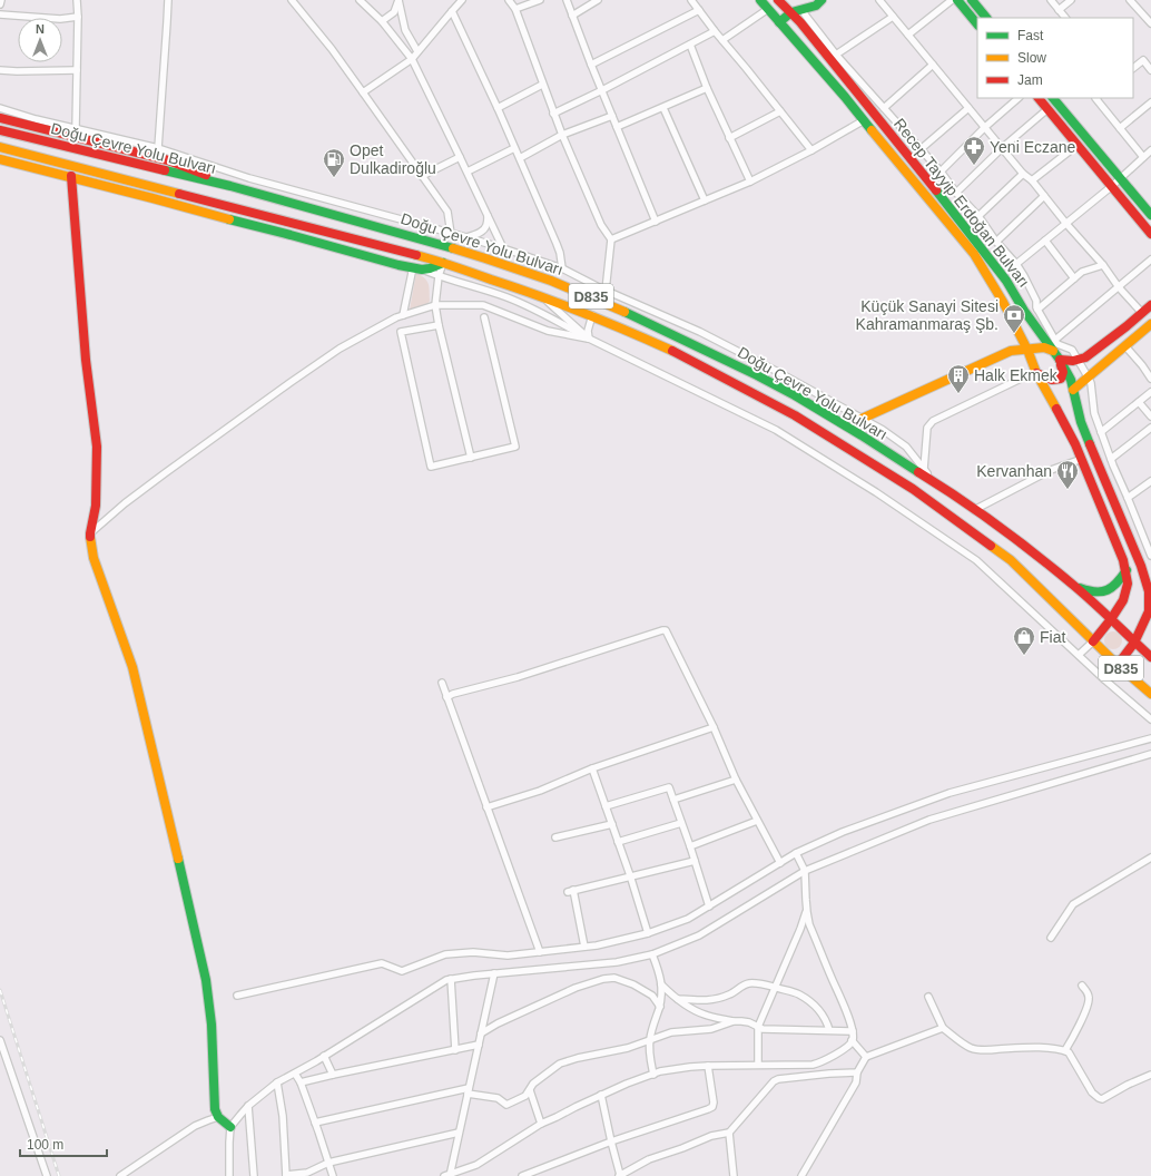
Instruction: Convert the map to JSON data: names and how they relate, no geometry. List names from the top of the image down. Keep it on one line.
{"streets":{"main road":["Doğu Çevre Yolu Bulvarı","Recep Tayyip Erdoğan Bulvarı","D835"]},"crossings":[["Doğu Çevre Yolu Bulvarı","Recep Tayyip Erdoğan Bulvarı"],["Doğu Çevre Yolu Bulvarı","D835"],["Recep Tayyip Erdoğan Bulvarı","D835"]],"places":{"pharmacy":["Yeni Eczane"],"fuel station":["Opet Dulkadiroğlu"],"bank":["Küçük Sanayi Sitesi Kahramanmaraş Şb."],"building":["Halk Ekmek"],"restaurant":["Kervanhan"],"shop":["Fiat"]},"legend":["Fast","Slow","Jam"],"scale_bar":"100 m","north":"top"}
